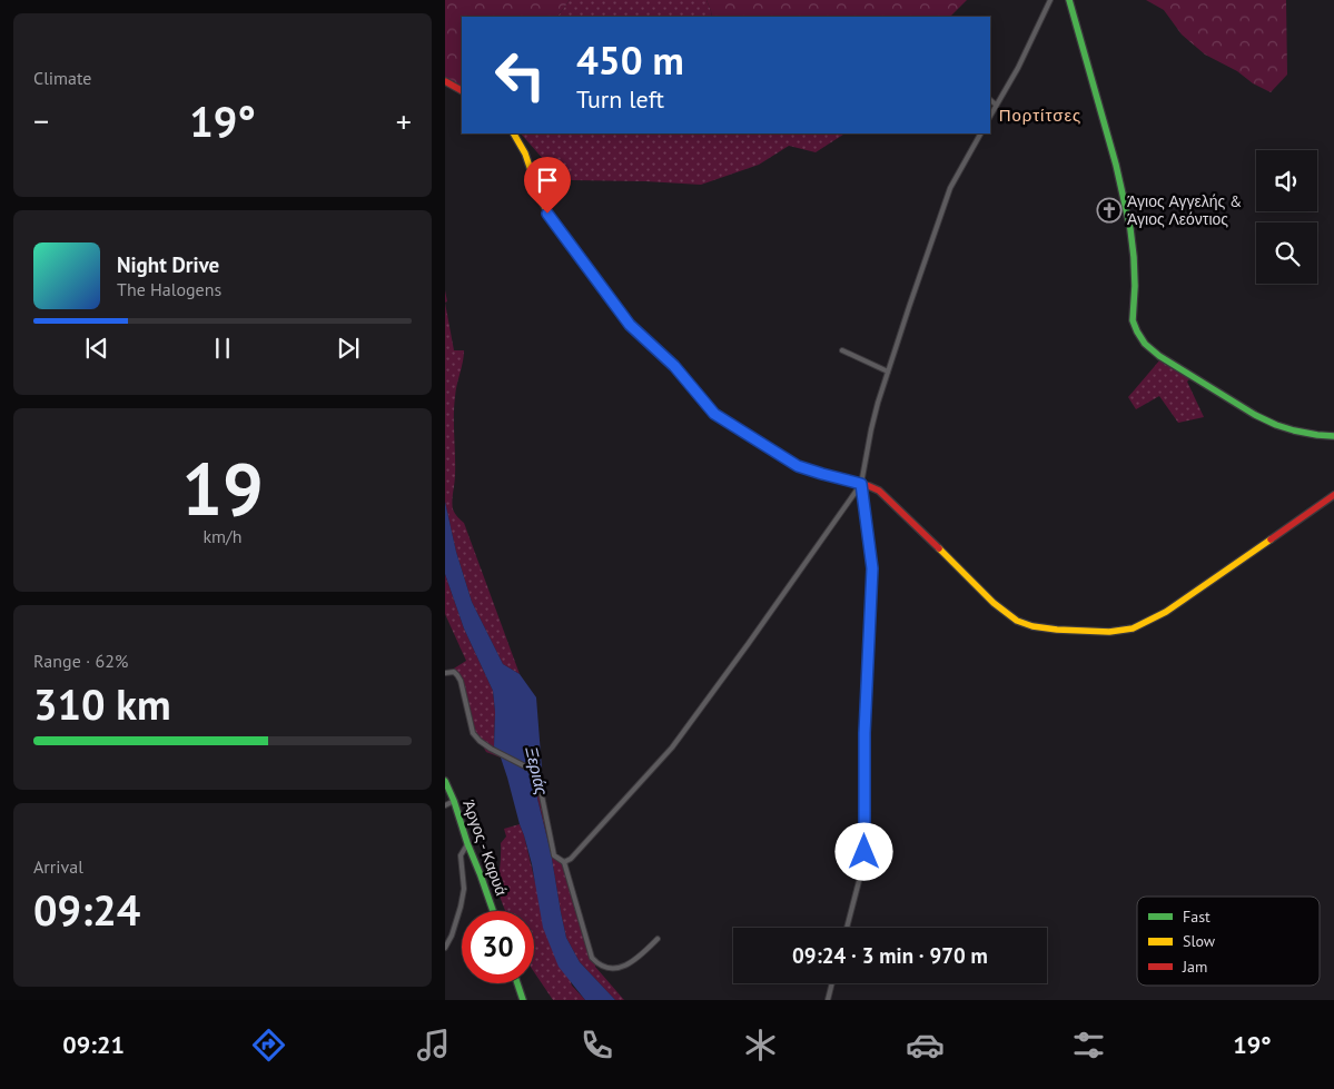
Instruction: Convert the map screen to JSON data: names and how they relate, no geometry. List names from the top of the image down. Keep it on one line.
{"streets":{"street":["Άργος - Καρυά"]},"districts":["Πορτίτσες"],"water":["Ξεριάς"],"places":{"church":["Άγιος Αγγελής & Άγιος Λεόντιος"]},"legend":["Fast","Slow","Jam"],"page":{"tile":["Climate",["19","km/h"],["Range · 62%","310 km"],["Arrival","09:24"]],"turn":["450 m","Turn left"],"heat":["−","19°","+"],"song":["Night Drive","The Halogens"],"limit":"30","trip":"09:24 · 3 min · 970 m","tabs":["09:21","19°"]}}
